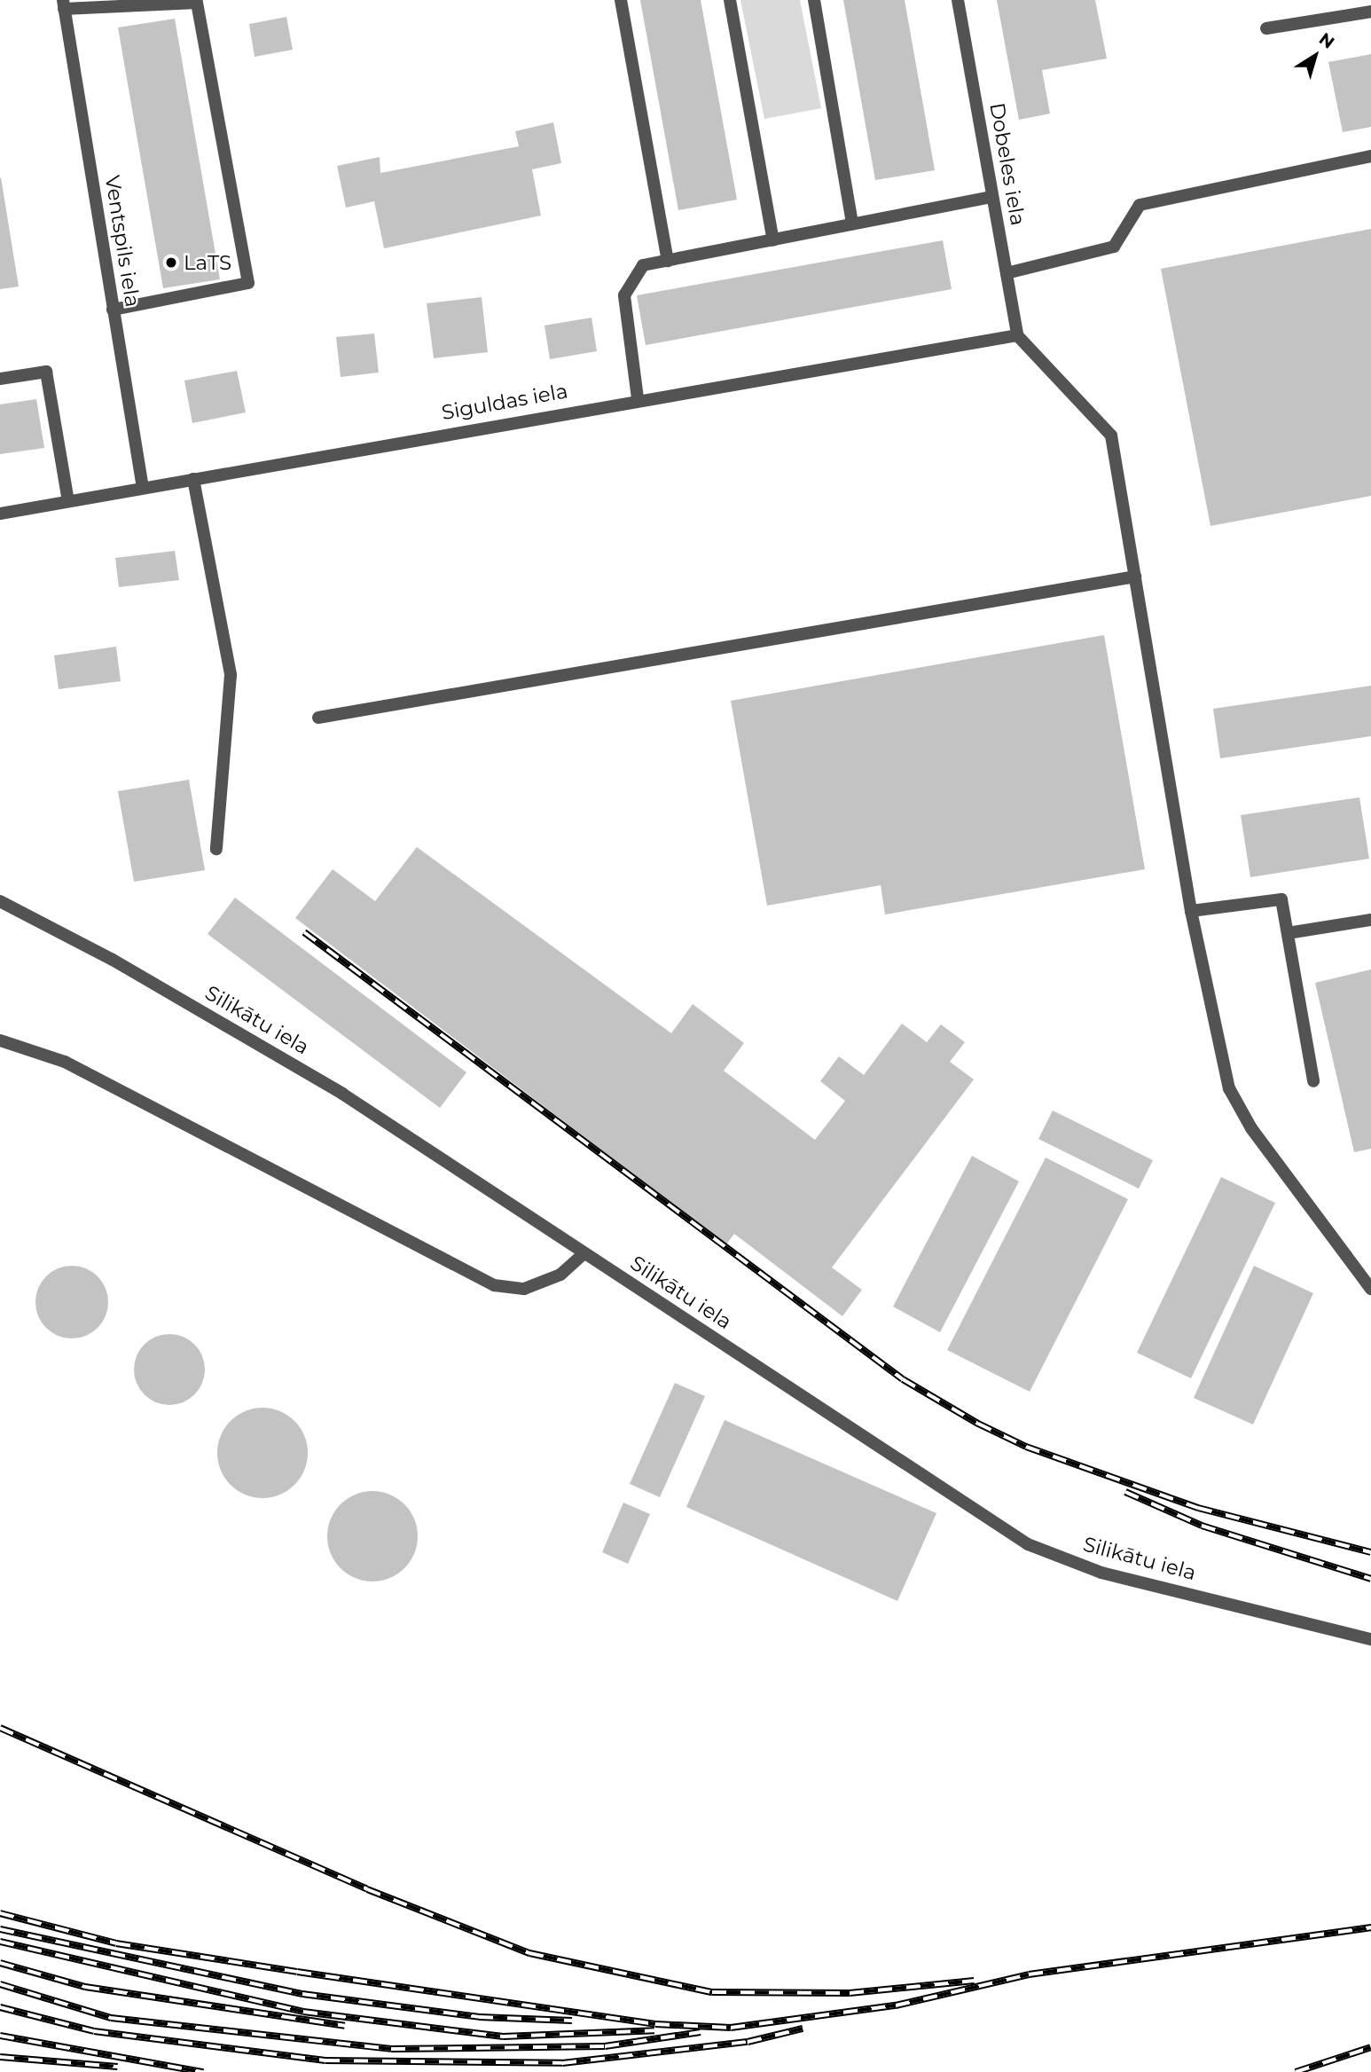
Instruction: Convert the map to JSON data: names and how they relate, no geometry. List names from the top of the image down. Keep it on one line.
{"streets":{"street":["Dobeles iela","Ventspils iela","Siguldas iela","Silikātu iela"]},"crossings":[["Dobeles iela","Siguldas iela"],["Ventspils iela","Siguldas iela"]],"places":["LaTS"],"north":"top right"}
